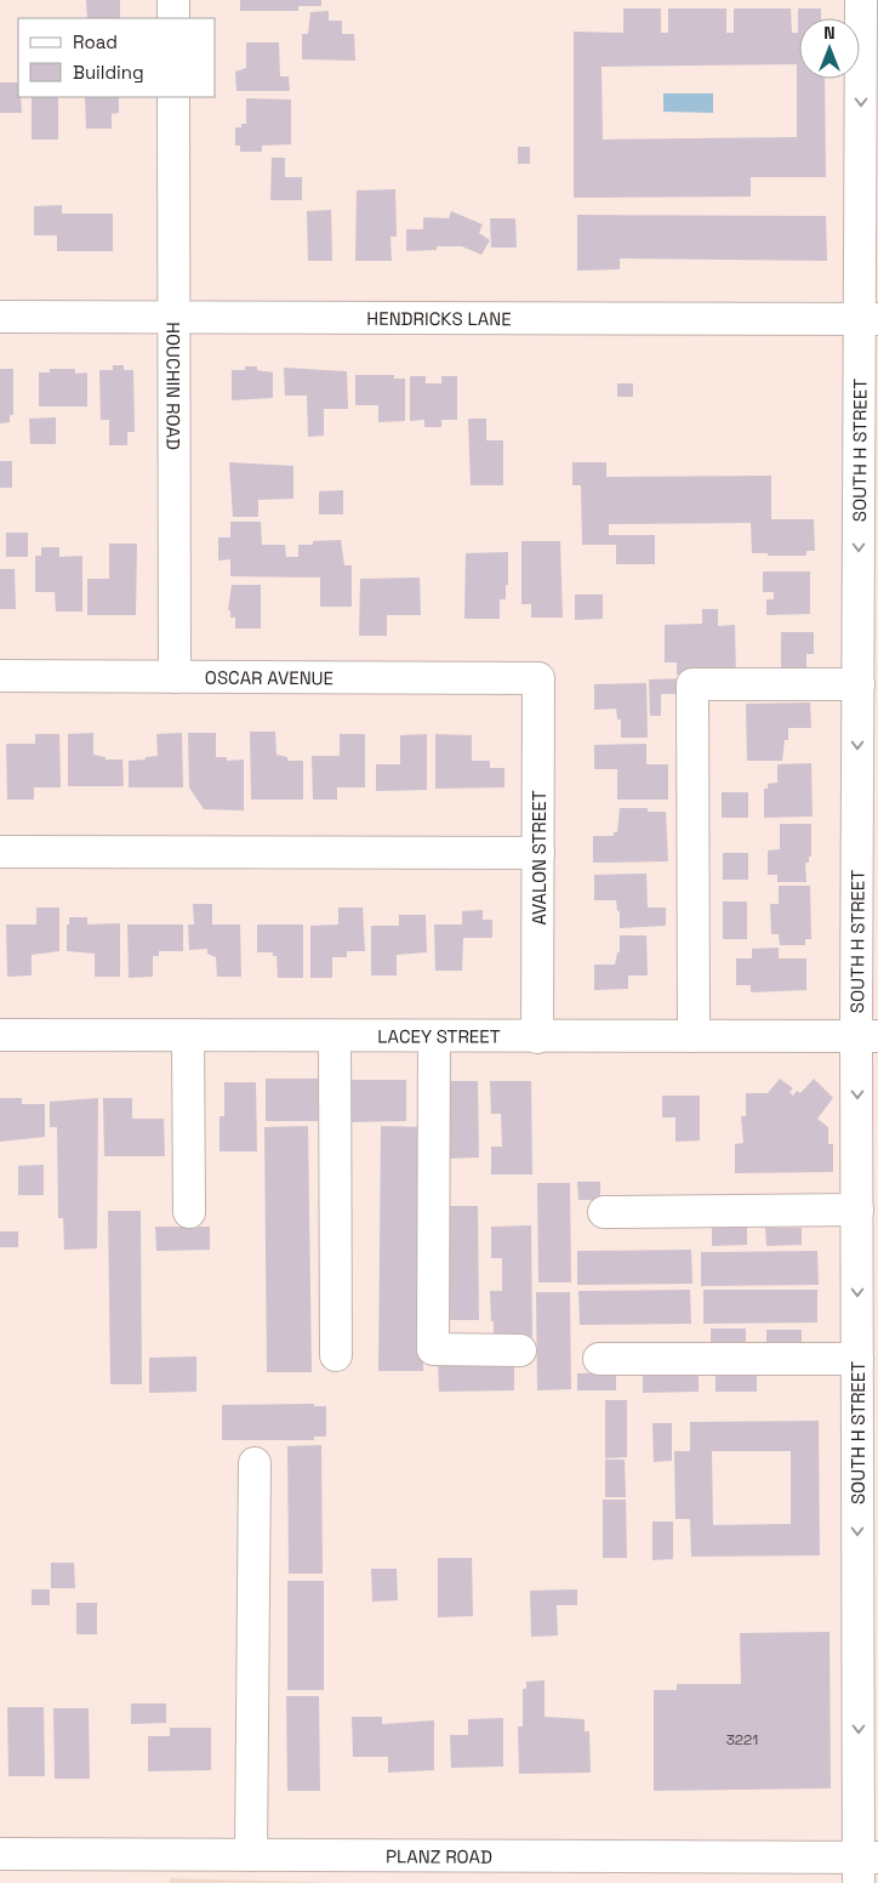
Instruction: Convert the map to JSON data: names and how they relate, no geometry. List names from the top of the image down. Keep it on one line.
{"streets":{"street":["HENDRICKS LANE","HOUCHIN ROAD","SOUTH H STREET","OSCAR AVENUE","AVALON STREET","LACEY STREET","PLANZ ROAD"]},"crossings":[["HENDRICKS LANE","HOUCHIN ROAD"],["HENDRICKS LANE","SOUTH H STREET"],["HOUCHIN ROAD","OSCAR AVENUE"],["SOUTH H STREET","LACEY STREET"],["SOUTH H STREET","PLANZ ROAD"],["OSCAR AVENUE","AVALON STREET"],["AVALON STREET","LACEY STREET"]],"one_way":["SOUTH H STREET"],"house_numbers":["3221"],"legend":["Road","Building"],"north":"top"}
